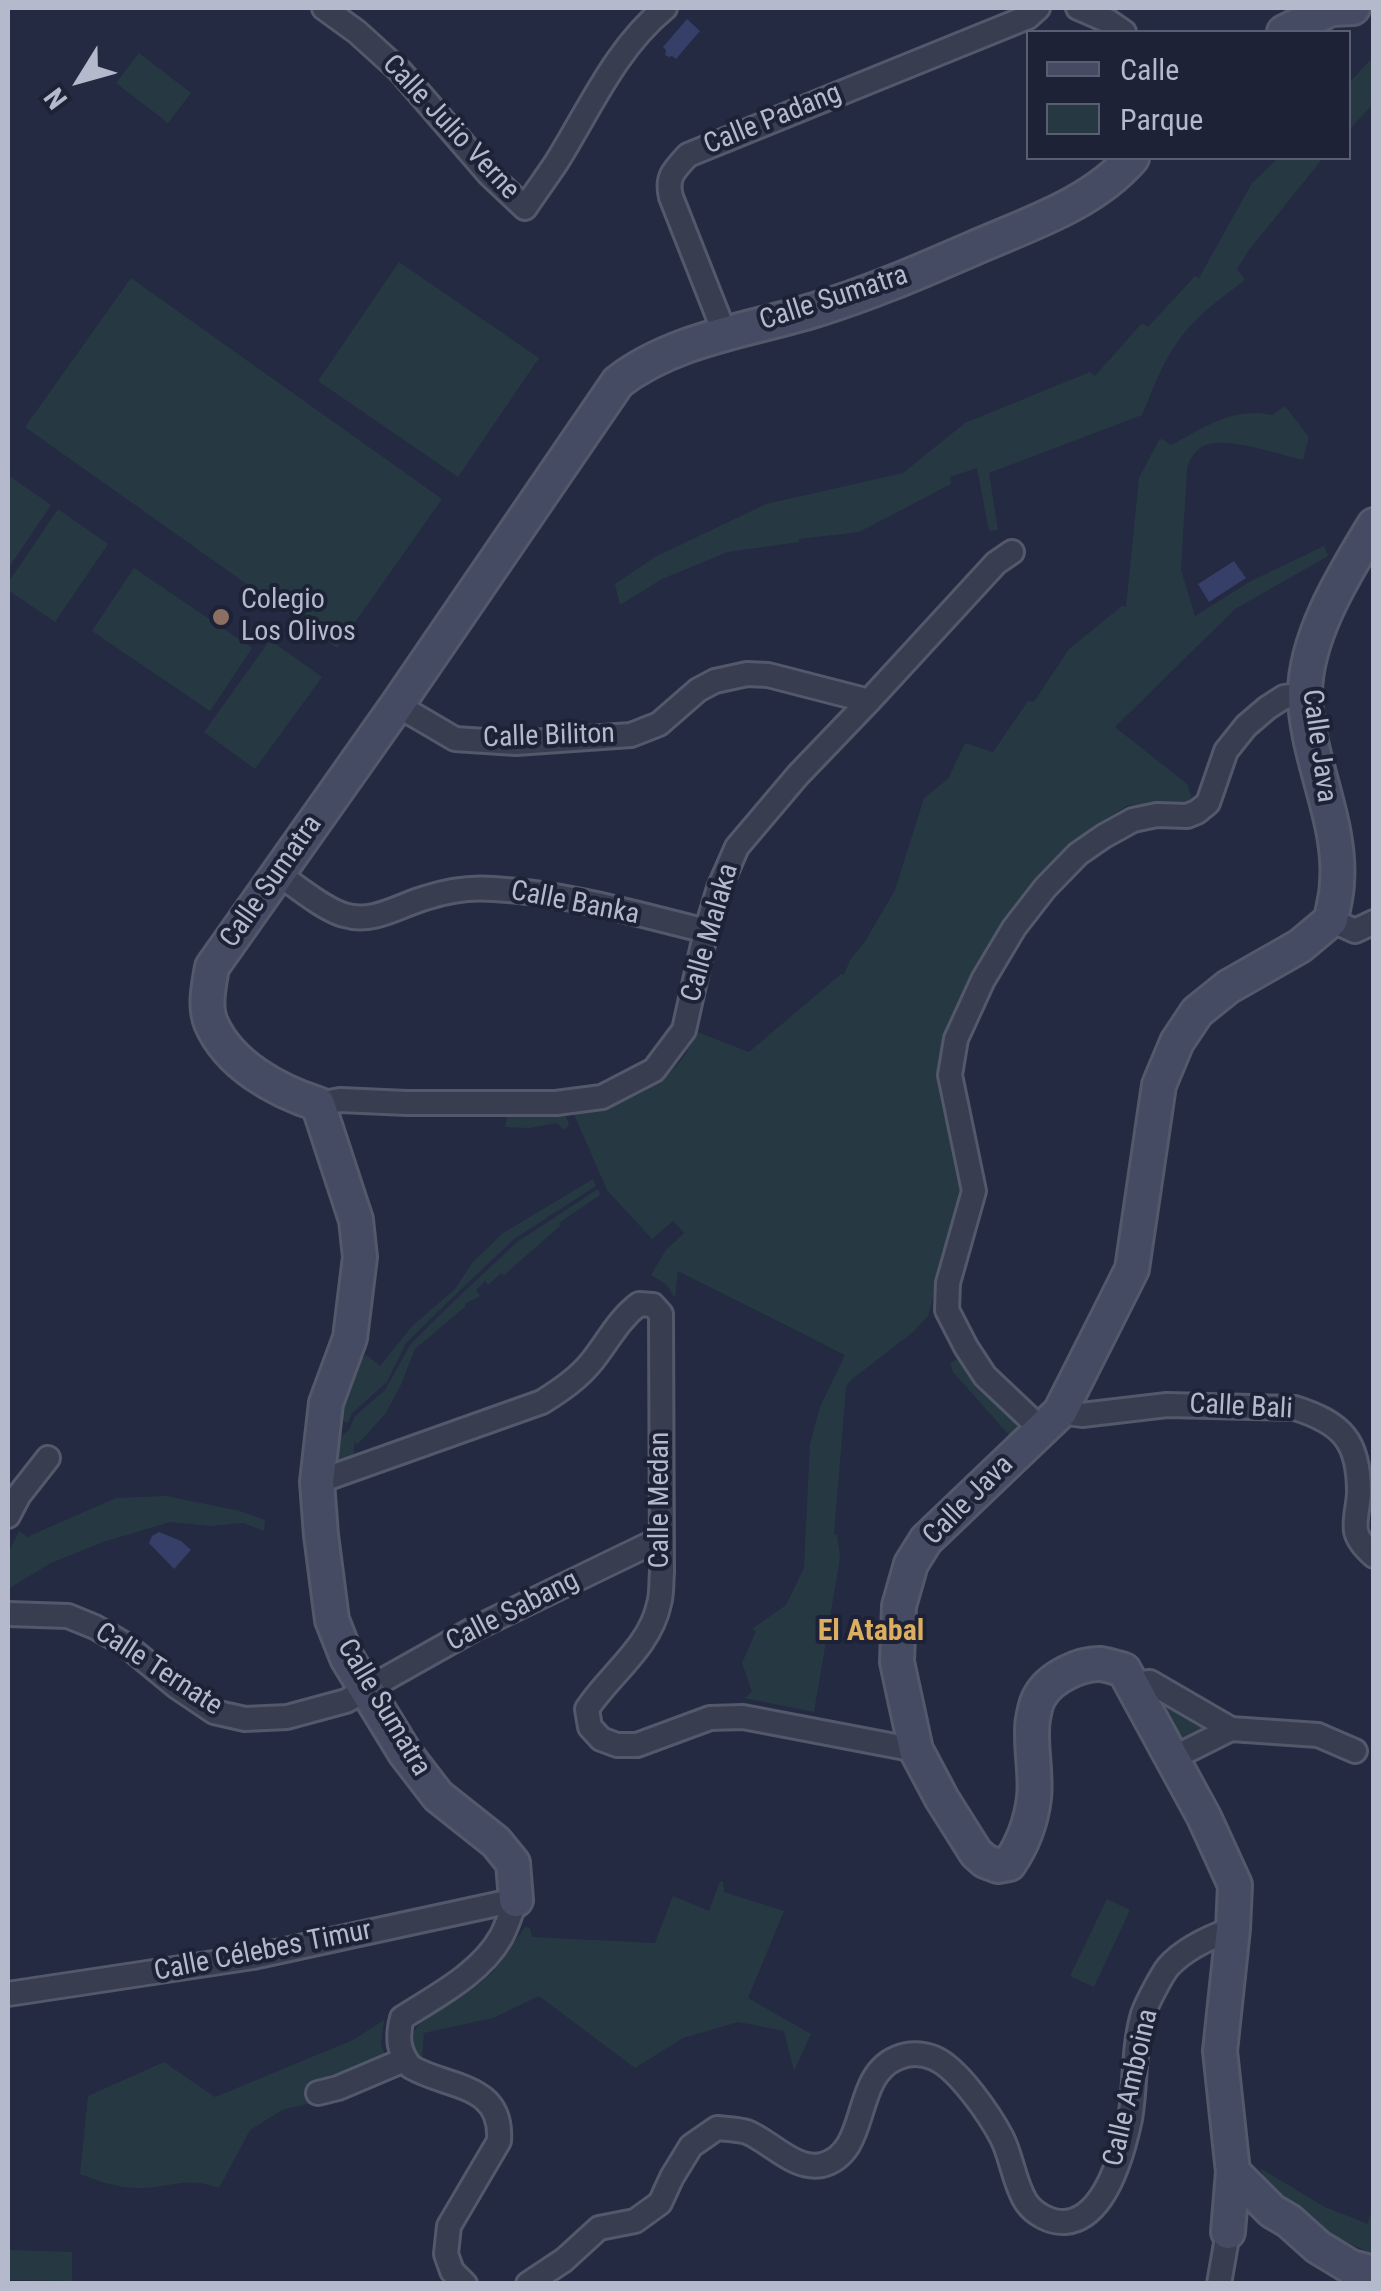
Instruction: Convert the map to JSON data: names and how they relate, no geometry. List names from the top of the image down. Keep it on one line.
{"streets":{"street":["Calle Padang","Calle Julio Verne","Calle Sumatra","Calle Biliton","Calle Java","Calle Banka","Calle Malaka","Calle Bali","Calle Medan","Calle Sabang","Calle Ternate","Calle Célebes Timur","Calle Amboina"]},"crossings":[["Calle Padang","Calle Sumatra"],["Calle Sumatra","Calle Biliton"],["Calle Sumatra","Calle Banka"],["Calle Sumatra","Calle Malaka"],["Calle Sumatra","Calle Medan"],["Calle Sumatra","Calle Sabang"],["Calle Sumatra","Calle Ternate"],["Calle Sumatra","Calle Célebes Timur"],["Calle Biliton","Calle Malaka"],["Calle Java","Calle Bali"],["Calle Java","Calle Medan"],["Calle Banka","Calle Malaka"],["Calle Medan","Calle Sabang"],["Calle Sabang","Calle Ternate"]],"districts":["El Atabal"],"places":["Colegio Los Olivos"],"legend":["Calle","Parque"],"north":"bottom left"}
